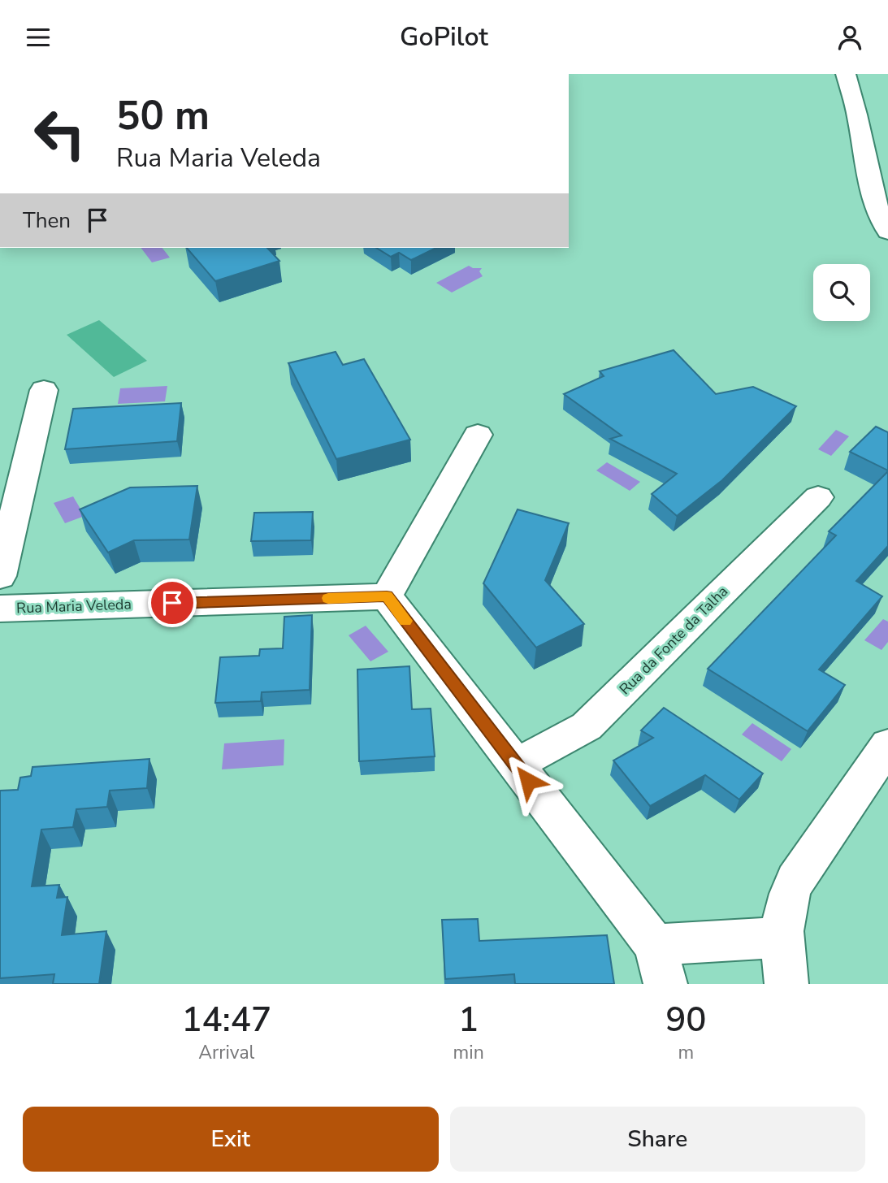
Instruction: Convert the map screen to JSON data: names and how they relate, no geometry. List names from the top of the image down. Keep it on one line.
{"streets":{"street":["Rua Maria Veleda","Rua da Fonte da Talha"]},"page":{"header":"GoPilot","turn":["50 m","Rua Maria Veleda"],"then":"Then","eta":["14:47","Arrival","1","min","90","m"],"buttons":["Exit","Share"]}}
